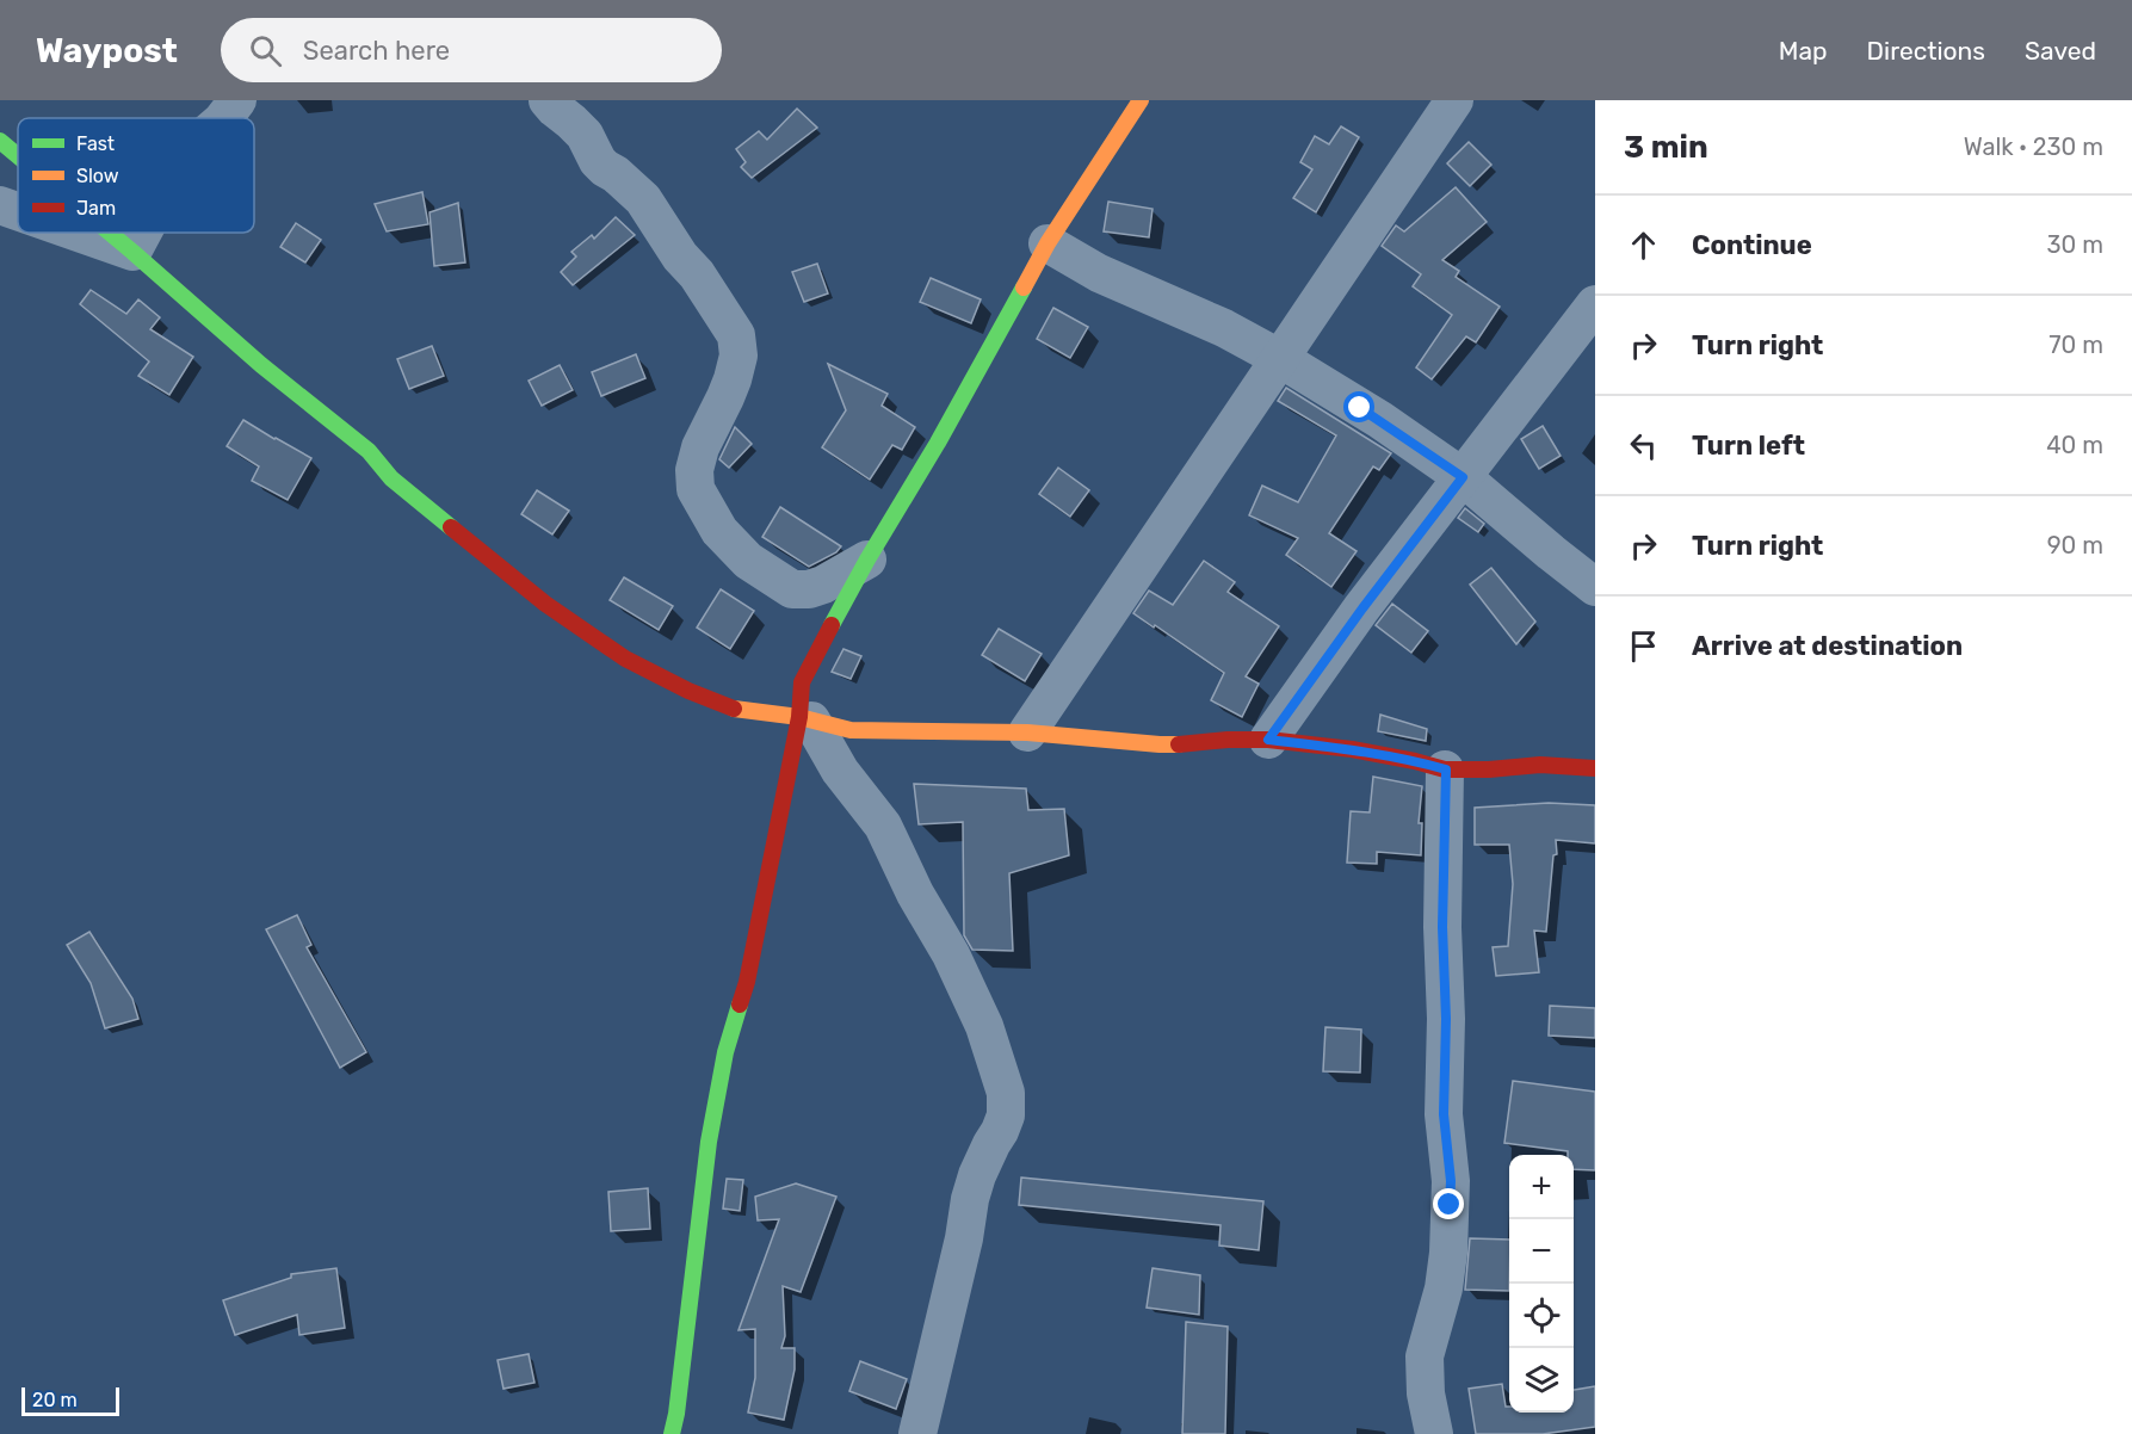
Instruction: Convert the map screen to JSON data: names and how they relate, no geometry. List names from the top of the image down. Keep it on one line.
{"legend":["Fast","Slow","Jam"],"scale_bar":"20 m","page":{"header":"Waypost","search":"Search here","nav":["Map","Directions","Saved"],"heading":["3 min","Walk · 230 m"],"list":[["Continue","30 m"],["Turn right","70 m"],["Turn left","40 m"],["Turn right","90 m"],"Arrive at destination"],"map_buttons":["+","−"],"scale":"20 m"}}
